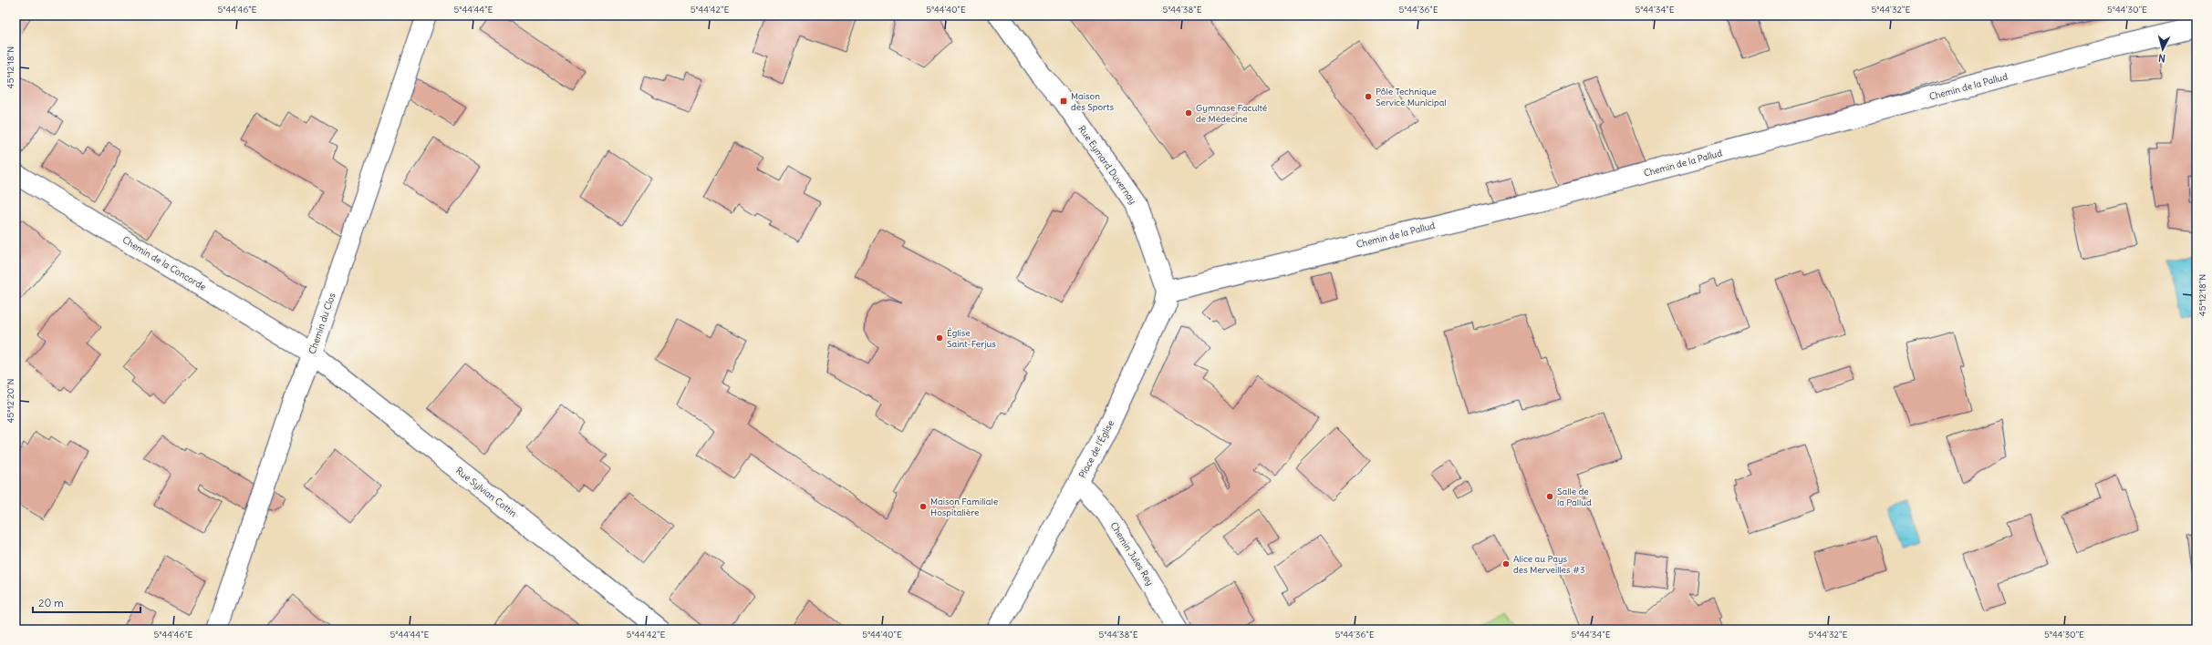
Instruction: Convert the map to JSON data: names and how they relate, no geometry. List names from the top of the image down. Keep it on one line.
{"streets":{"street":["Chemin de la Pallud","Rue Eymard Duvernay","Chemin de la Concorde","Chemin du Clos","Place de l'Église","Rue Sylvian Cottin","Chemin Jules Rey"]},"crossings":[["Chemin de la Pallud","Rue Eymard Duvernay"],["Chemin de la Pallud","Place de l'Église"],["Rue Eymard Duvernay","Place de l'Église"],["Chemin de la Concorde","Chemin du Clos"],["Chemin de la Concorde","Rue Sylvian Cottin"],["Chemin du Clos","Rue Sylvian Cottin"],["Place de l'Église","Chemin Jules Rey"]],"places":{"other":["Pôle Technique Service Municipal","Gymnase Faculté de Médecine","Église Saint-Ferjus","Salle de la Pallud","Maison Familiale Hospitalière","Alice au Pays des Merveilles #3"],"transit":["Maison des Sports"]},"scale_bar":"20 m","north":"bottom","coordinates":["5°44'46\"E","5°44'44\"E","5°44'42\"E","5°44'40\"E","5°44'38\"E","5°44'36\"E","5°44'34\"E","5°44'32\"E","5°44'30\"E","45°12'18\"N","45°12'20\"N"]}
